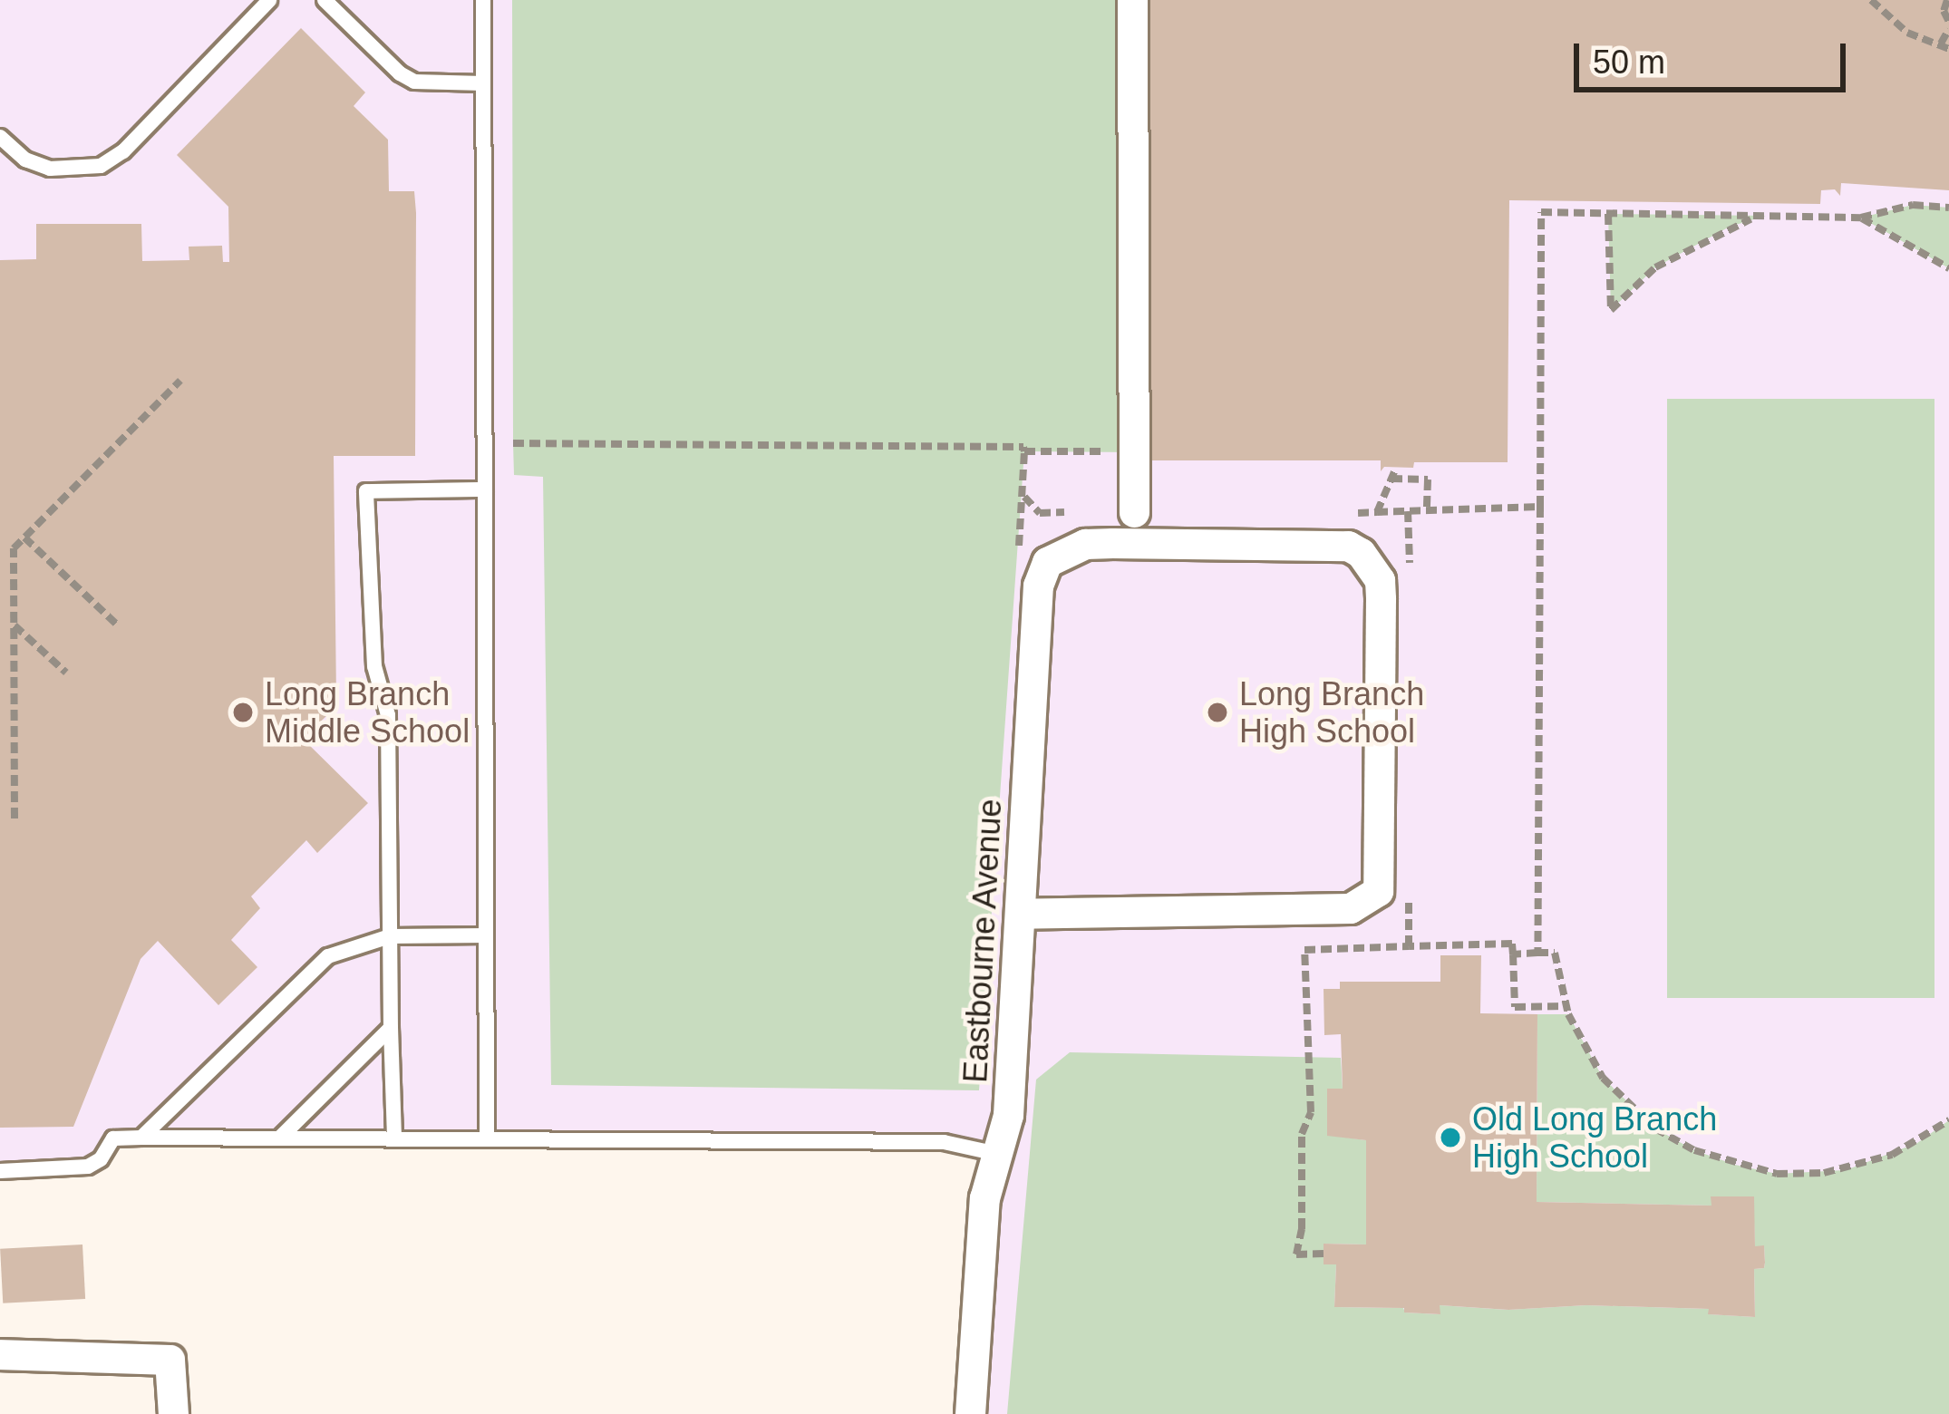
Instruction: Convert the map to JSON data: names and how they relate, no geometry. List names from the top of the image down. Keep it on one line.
{"streets":{"street":["Eastbourne Avenue"]},"places":["Long Branch Middle School","Long Branch High School","Old Long Branch High School"],"scale_bar":"50 m"}
